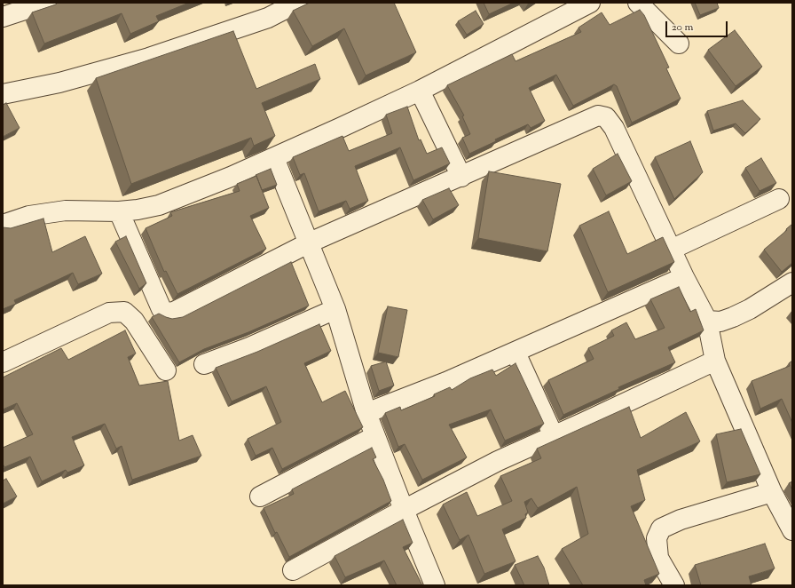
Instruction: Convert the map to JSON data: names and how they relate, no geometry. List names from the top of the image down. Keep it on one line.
{"scale_bar":"20 m"}
